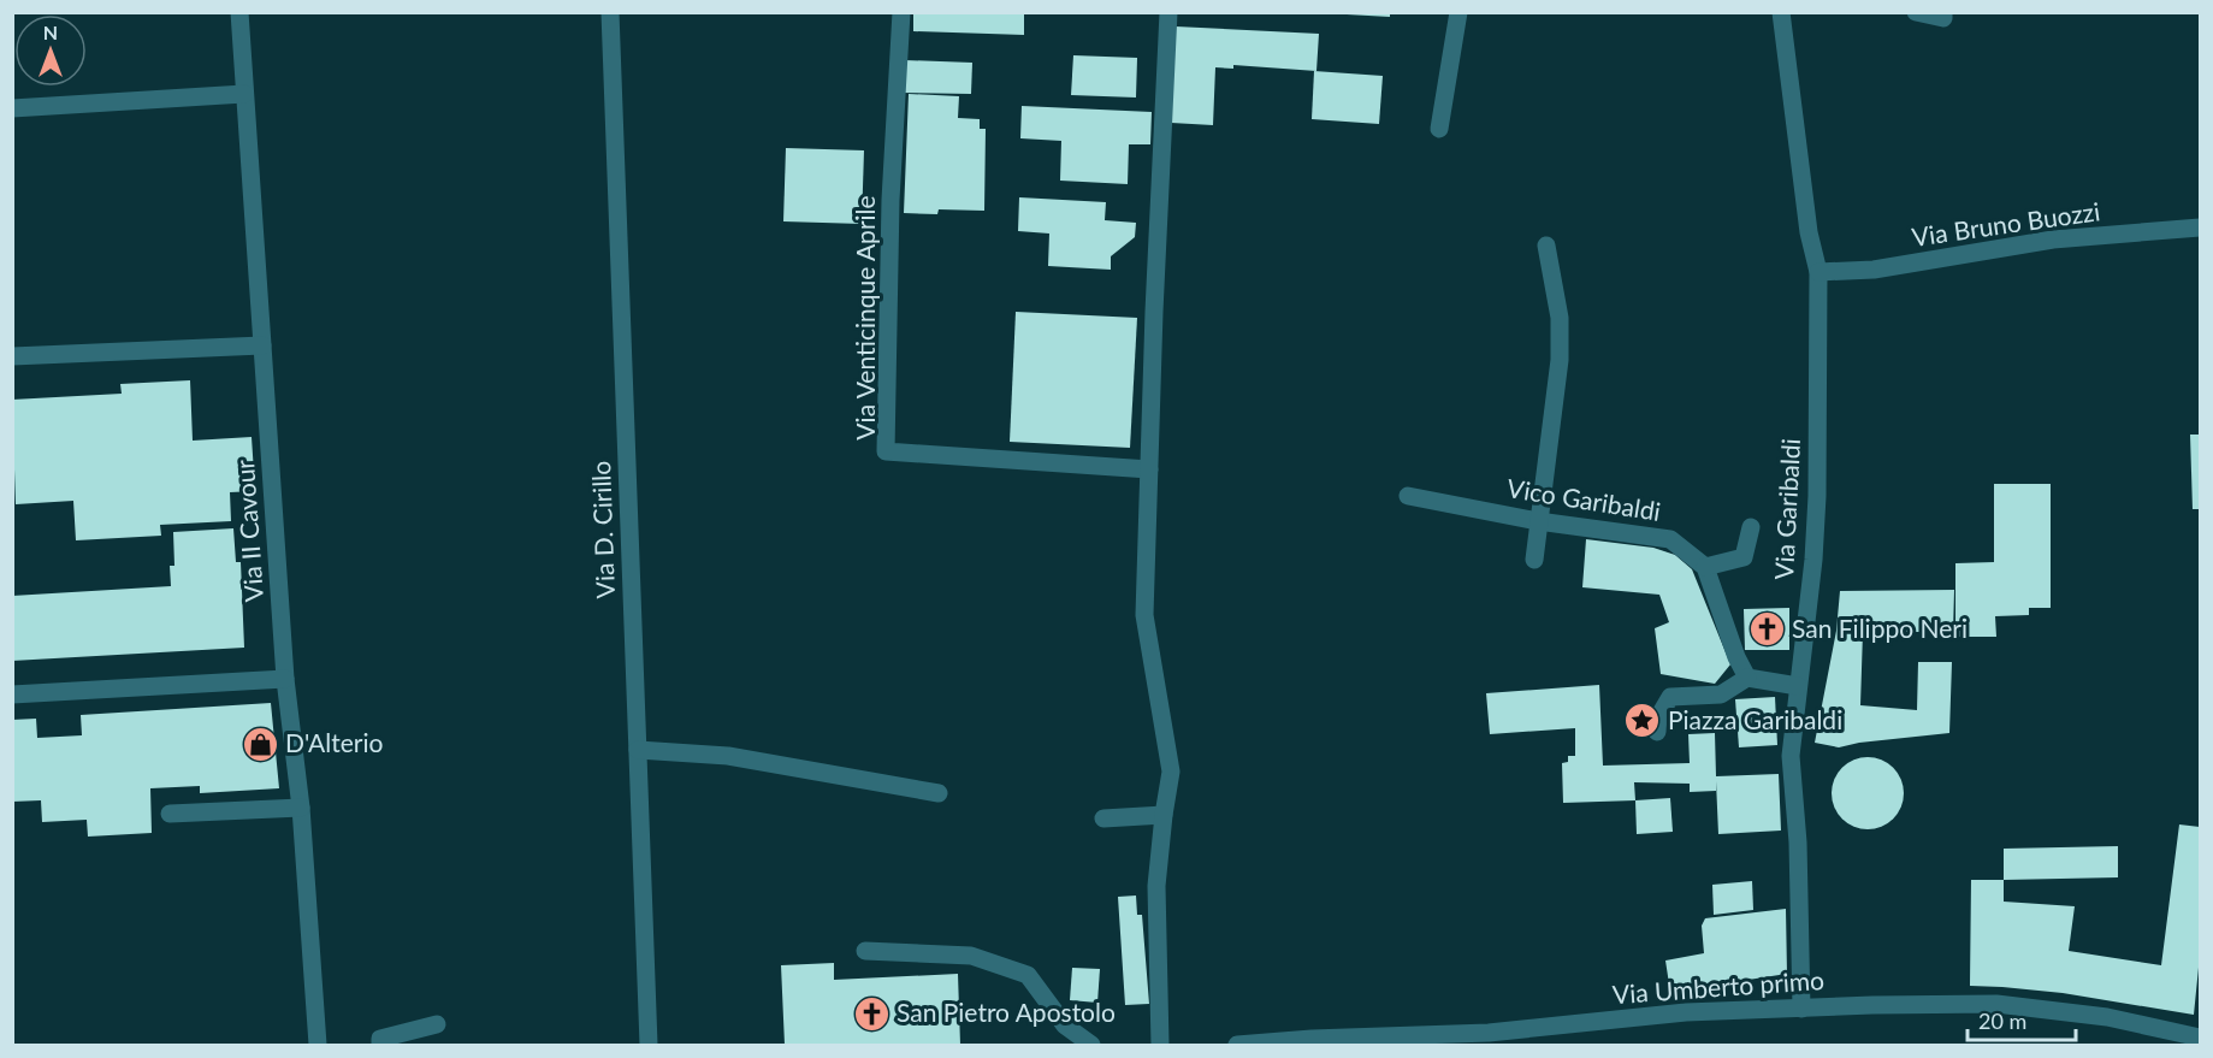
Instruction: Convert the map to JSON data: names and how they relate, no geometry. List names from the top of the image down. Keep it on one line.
{"streets":{"street":["Via Bruno Buozzi","Via Venticinque Aprile","Vico Garibaldi","Via Garibaldi","Via D. Cirillo","Via II Cavour","Via Umberto primo"]},"crossings":[["Via Bruno Buozzi","Via Garibaldi"],["Via Garibaldi","Via Umberto primo"]],"places":{"church":["San Filippo Neri","San Pietro Apostolo"],"place":["Piazza Garibaldi"],"shop":["D'Alterio"]},"scale_bar":"20 m","north":"top"}
